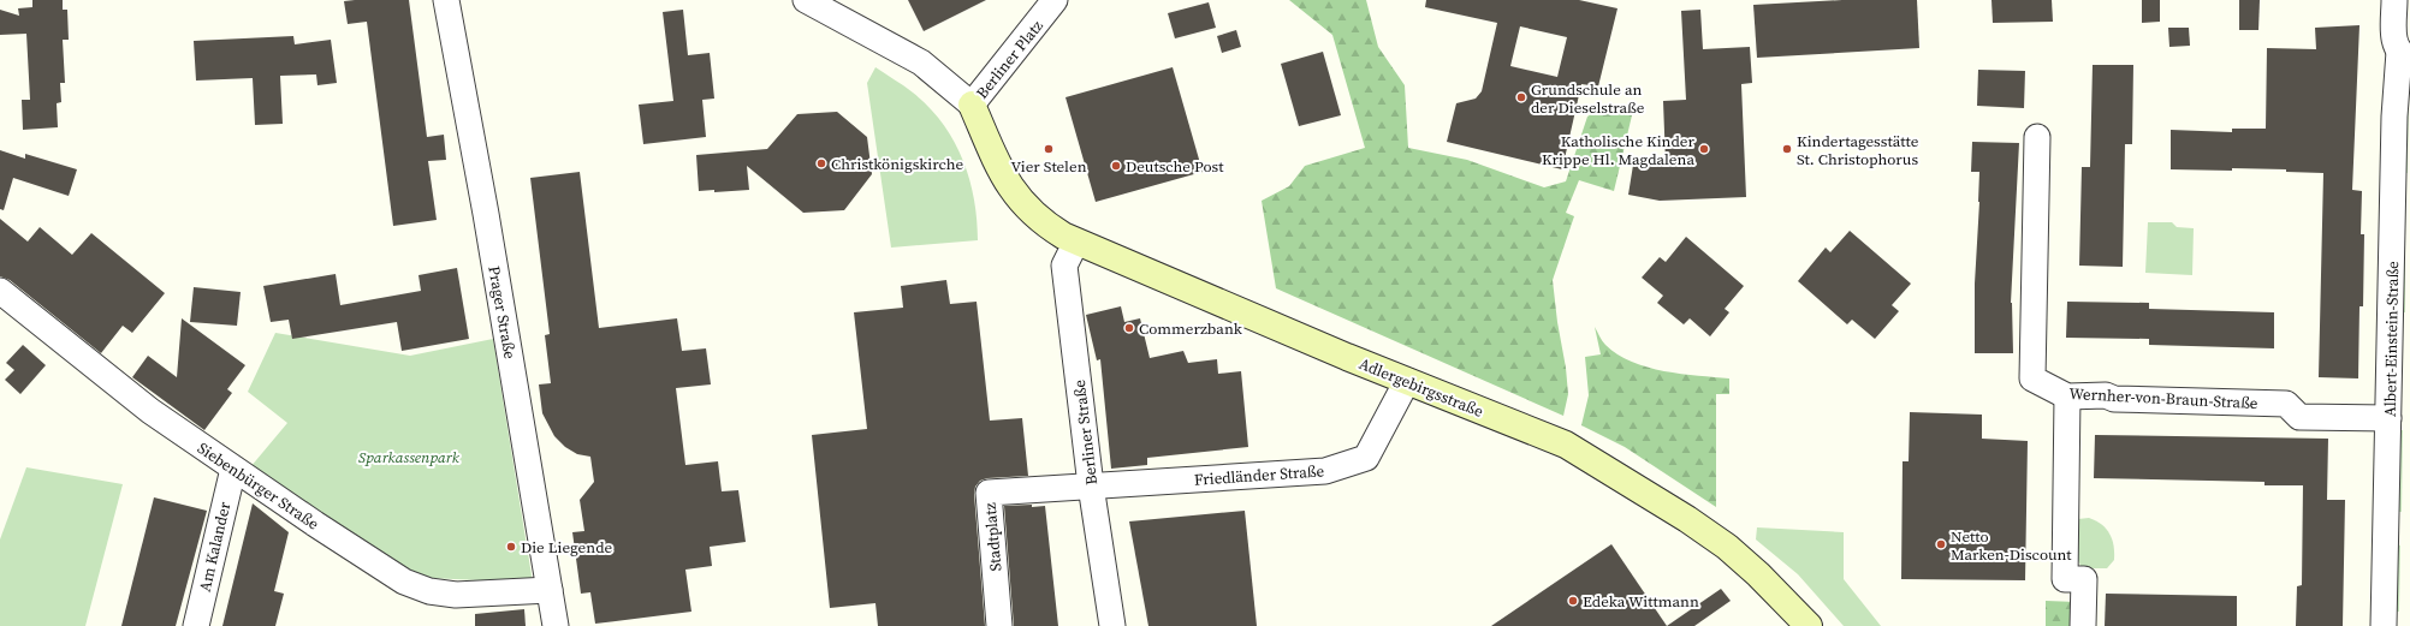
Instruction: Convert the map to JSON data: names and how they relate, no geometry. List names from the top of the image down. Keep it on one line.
{"streets":{"street":["Berliner Platz","Prager Straße","Albert-Einstein-Straße","Adlergebirgsstraße","Wernher-von-Braun-Straße","Berliner Straße","Friedländer Straße","Siebenbürger Straße","Stadtplatz","Am Kalander"]},"crossings":[["Berliner Platz","Adlergebirgsstraße"],["Prager Straße","Siebenbürger Straße"],["Albert-Einstein-Straße","Wernher-von-Braun-Straße"],["Adlergebirgsstraße","Berliner Straße"],["Adlergebirgsstraße","Friedländer Straße"],["Berliner Straße","Friedländer Straße"],["Berliner Straße","Stadtplatz"],["Friedländer Straße","Stadtplatz"],["Siebenbürger Straße","Am Kalander"]],"parks":["Sparkassenpark"],"places":["Grundschule an der Dieselstraße","Vier Stelen","Katholische Kinder Krippe Hl. Magdalena","Kindertagesstätte St. Christophorus","Christkönigskirche","Deutsche Post","Commerzbank","Netto Marken-Discount","Die Liegende","Edeka Wittmann"]}
